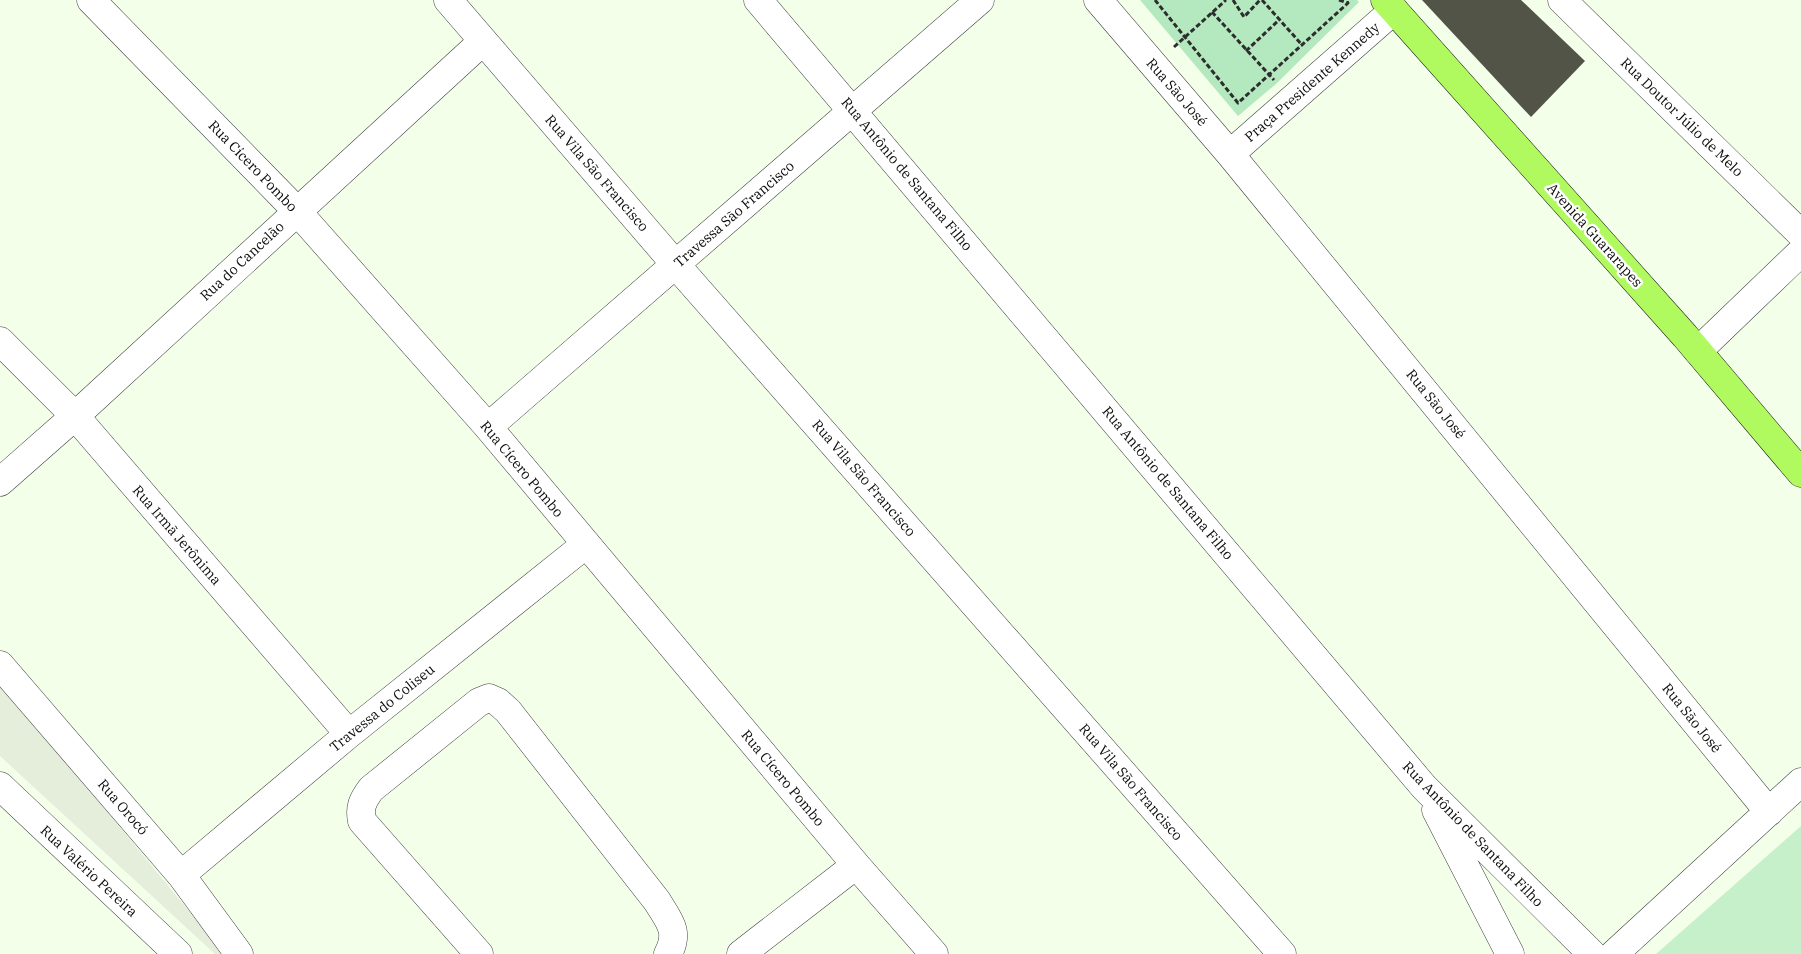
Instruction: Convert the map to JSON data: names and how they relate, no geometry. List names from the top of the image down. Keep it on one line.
{"streets":{"main road":["Avenida Guararapes"],"street":["Praça Presidente Kennedy","Rua São José","Rua Doutor Júlio de Melo","Rua Cícero Pombo","Rua Vila São Francisco","Rua Antônio de Santana Filho","Travessa São Francisco","Rua do Cancelão","Rua Irmã Jerônima","Travessa do Coliseu","Rua Orocó","Rua Valério Pereira"]},"crossings":[["Praça Presidente Kennedy","Rua São José"],["Praça Presidente Kennedy","Avenida Guararapes"],["Rua Cícero Pombo","Travessa São Francisco"],["Rua Cícero Pombo","Rua do Cancelão"],["Rua Cícero Pombo","Travessa do Coliseu"],["Rua Vila São Francisco","Travessa São Francisco"],["Rua Vila São Francisco","Rua do Cancelão"],["Rua Antônio de Santana Filho","Travessa São Francisco"],["Rua do Cancelão","Rua Irmã Jerônima"],["Rua Irmã Jerônima","Travessa do Coliseu"],["Travessa do Coliseu","Rua Orocó"]]}
